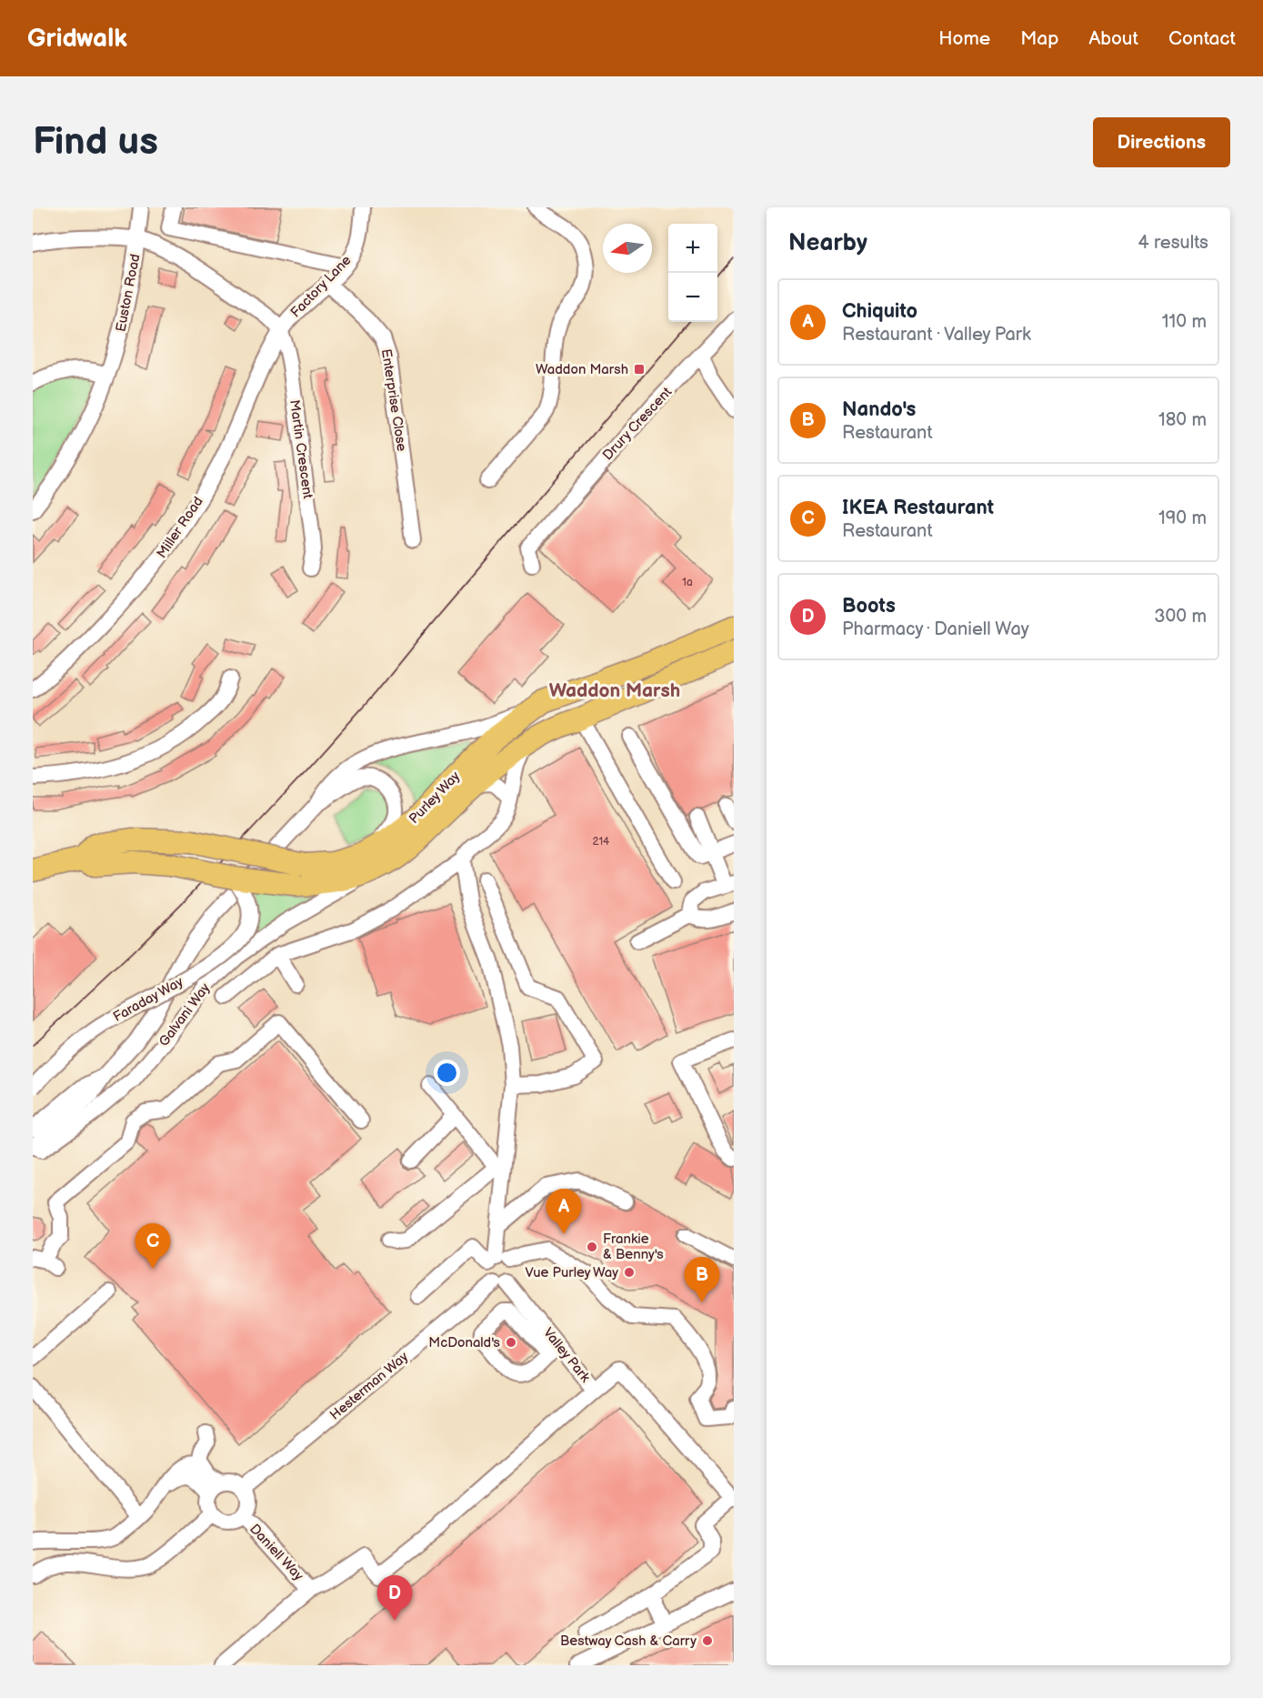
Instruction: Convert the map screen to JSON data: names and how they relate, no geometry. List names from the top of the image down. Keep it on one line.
{"streets":{"highway":["Purley Way"],"street":["Factory Lane","Euston Road","Enterprise Close","Drury Crescent","Martin Crescent","Miller Road","Faraday Way","Galvani Way","Valley Park","Hesterman Way","Daniell Way"]},"crossings":[["Factory Lane","Enterprise Close"],["Factory Lane","Martin Crescent"],["Factory Lane","Miller Road"],["Martin Crescent","Miller Road"],["Purley Way","Faraday Way"],["Purley Way","Galvani Way"],["Valley Park","Hesterman Way"],["Valley Park","Daniell Way"],["Hesterman Way","Daniell Way"]],"districts":["Waddon Marsh"],"places":{"transit":["Waddon Marsh"],"other":["Frankie & Benny's","Vue Purley Way","McDonald's","Bestway Cash & Carry"]},"house_numbers":["1a","214"],"north":"left","page":{"header":"Gridwalk","nav":["Home","Map","About","Contact"],"buttons":"Directions","title":"Find us","heading":["Nearby","4 results"],"map_buttons":["+","−"],"list":[{"mark":"A","name":"Chiquito","note":"Restaurant · Valley Park","value":"110 m"},{"mark":"B","name":"Nando's","note":"Restaurant","value":"180 m"},{"mark":"C","name":"IKEA Restaurant","note":"Restaurant","value":"190 m"},{"mark":"D","name":"Boots","note":"Pharmacy · Daniell Way","value":"300 m"}],"pins":["A","C","B","D"]}}
